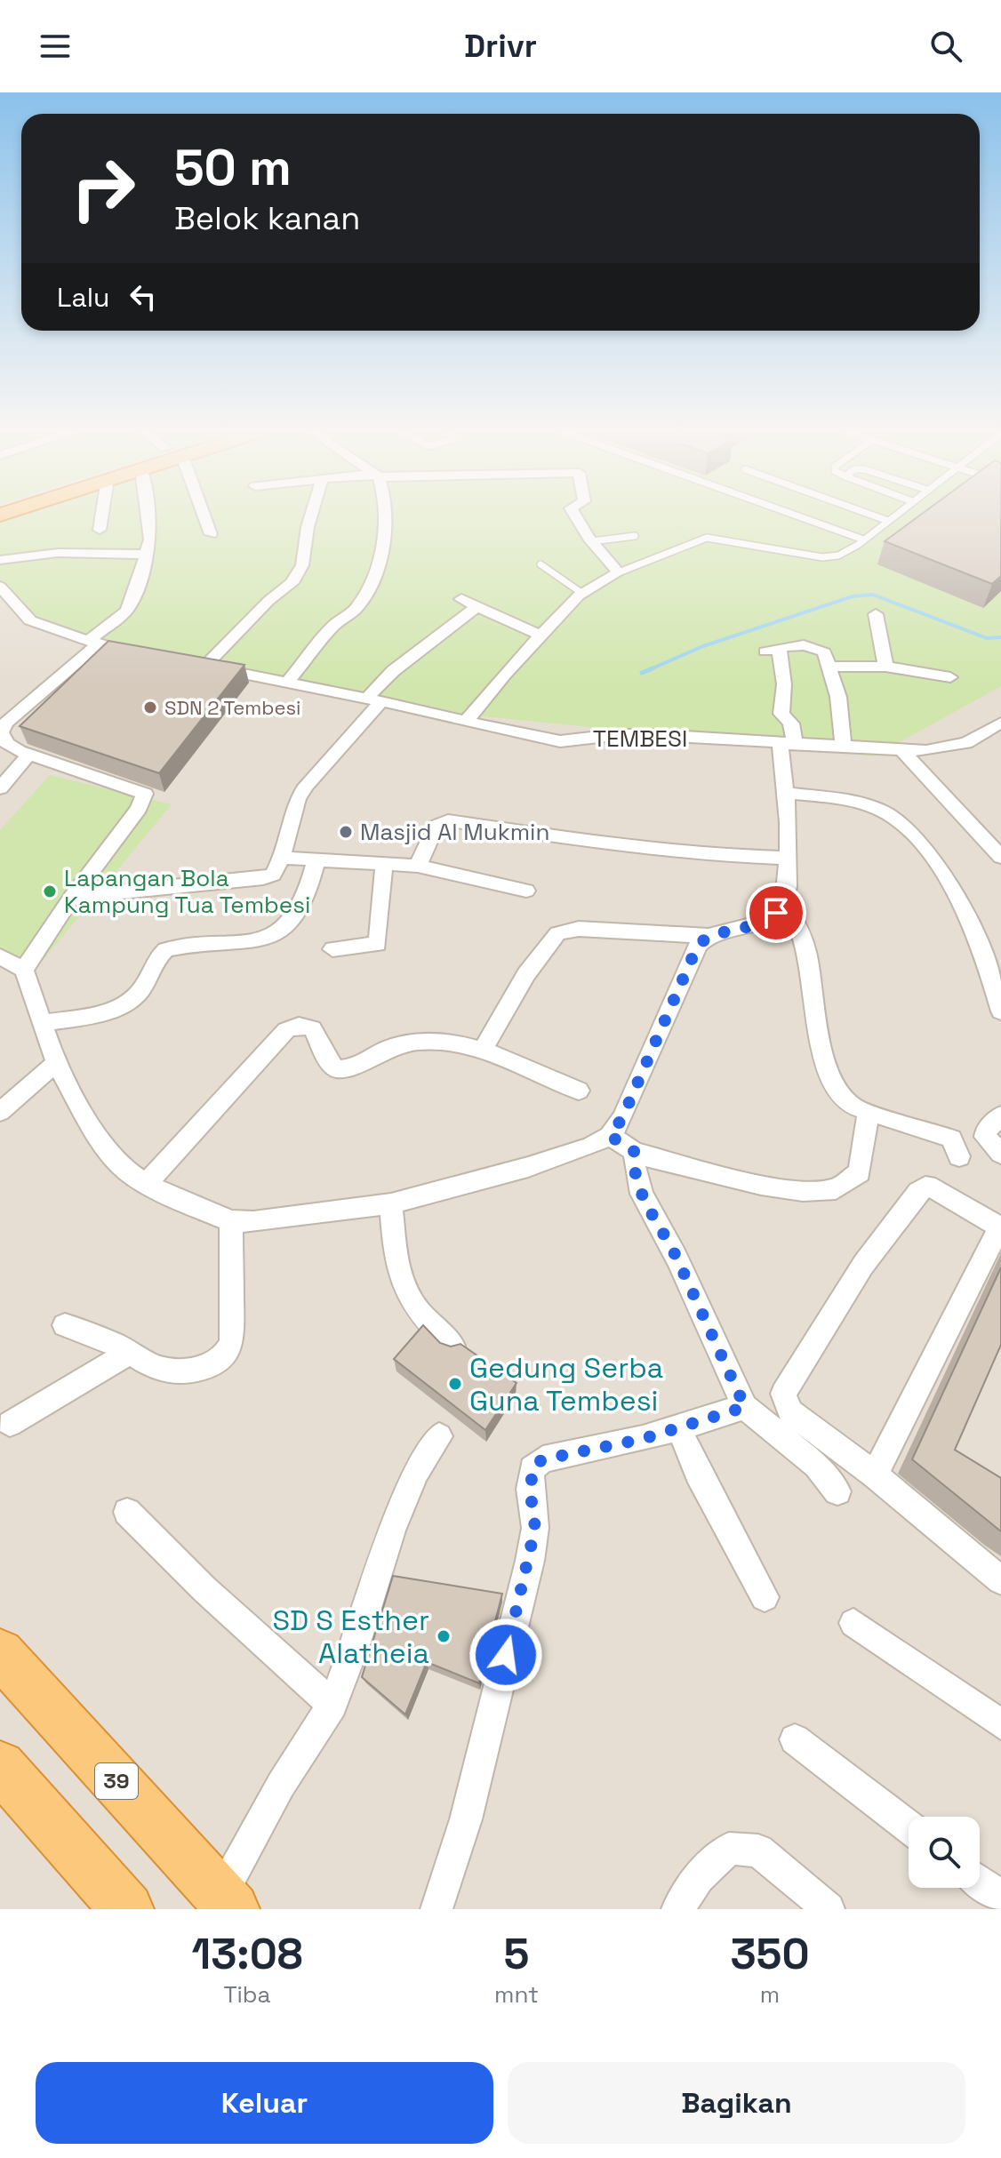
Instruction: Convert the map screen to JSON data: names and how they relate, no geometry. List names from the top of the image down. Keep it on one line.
{"streets":{"highway":["39"],"street":["TEMBESI"]},"places":["SDN 2 Tembesi","Masjid Al Mukmin","Lapangan Bola Kampung Tua Tembesi","Gedung Serba Guna Tembesi","SD S Esther Alatheia"],"page":{"header":"Drivr","turn":["50 m","Belok kanan"],"then":"Lalu","eta":["13:08","Tiba","5","mnt","350","m"],"buttons":["Keluar","Bagikan"]}}
